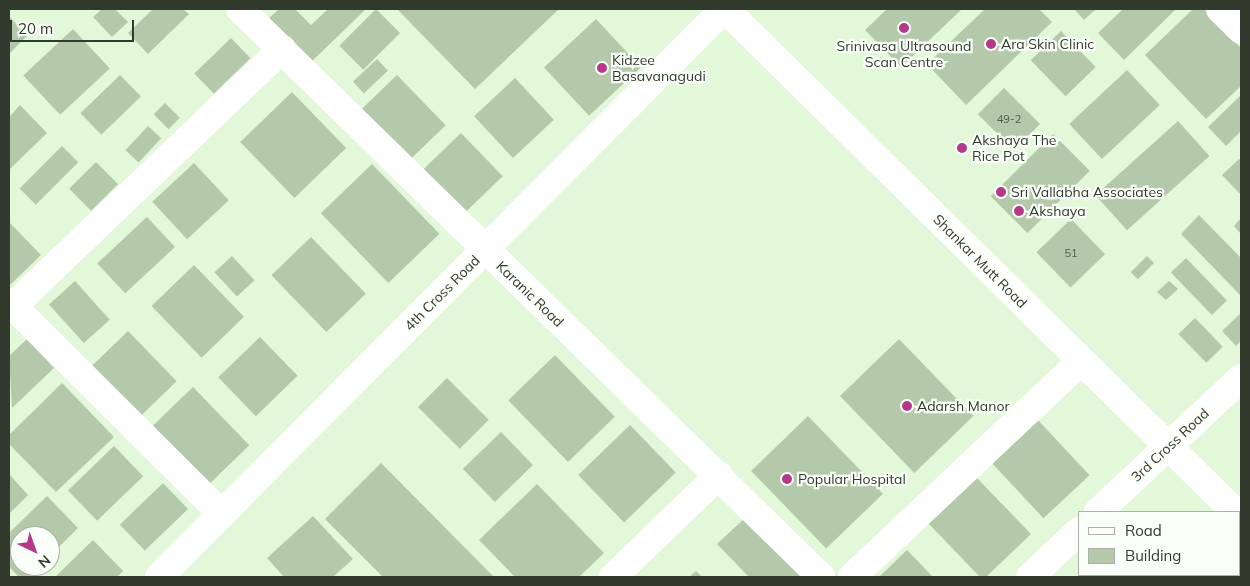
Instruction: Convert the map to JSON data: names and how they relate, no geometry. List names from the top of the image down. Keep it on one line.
{"streets":{"street":["Shankar Mutt Road","4th Cross Road","Karanic Road","3rd Cross Road"]},"crossings":[["Shankar Mutt Road","4th Cross Road"],["Shankar Mutt Road","3rd Cross Road"],["4th Cross Road","Karanic Road"]],"places":["Srinivasa Ultrasound Scan Centre","Ara Skin Clinic","Kidzee Basavanagudi","Akshaya The Rice Pot","Sri Vallabha Associates","Akshaya","Adarsh Manor","Popular Hospital"],"house_numbers":["49-2","51"],"legend":["Road","Building"],"scale_bar":"20 m","north":"bottom right"}
